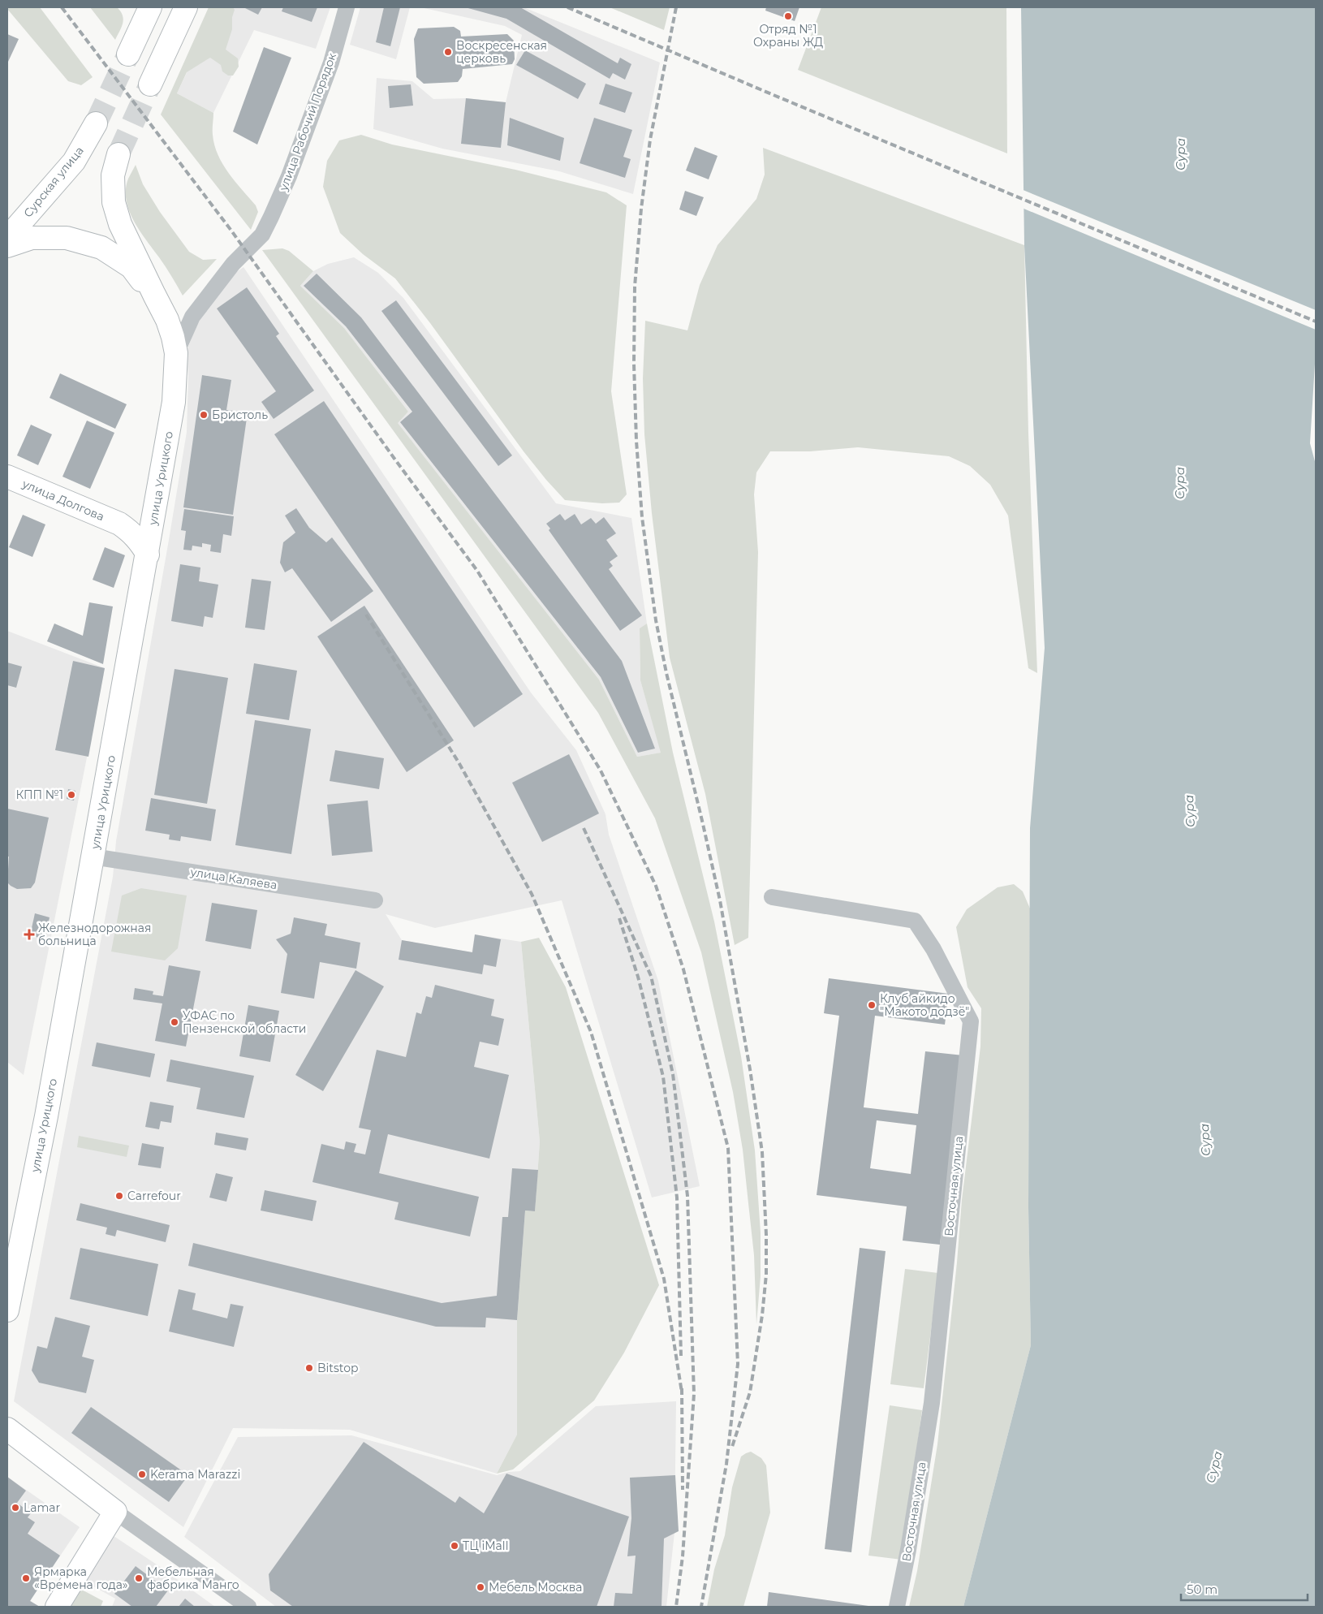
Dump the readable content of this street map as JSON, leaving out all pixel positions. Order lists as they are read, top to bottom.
{
  "streets": {
    "main road": ["Сурская улица", "улица Урицкого", "улица Долгова"],
    "street": ["улица Рабочий Порядок", "улица Каляева", "Восточная улица"]
  },
  "crossings": [
    ["улица Рабочий Порядок", "улица Урицкого"],
    ["улица Урицкого", "улица Долгова"],
    ["улица Урицкого", "улица Каляева"]
  ],
  "water": ["Сура"],
  "places": {
    "other": [
      "Отряд №1 Охраны ЖД",
      "Воскресенская церковь",
      "Бристоль",
      "КПП №1",
      "Клуб айкидо \"Макото додзё\"",
      "УФАС по Пензенской области",
      "Carrefour",
      "Bitstop",
      "Kerama Marazzi",
      "Lamar",
      "ТЦ iMall",
      "Ярмарка «Времена года»",
      "Мебельная фабрика Манго",
      "Мебель Москва"
    ],
    "health": ["Железнодорожная больница"]
  },
  "scale_bar": "50 m"
}
